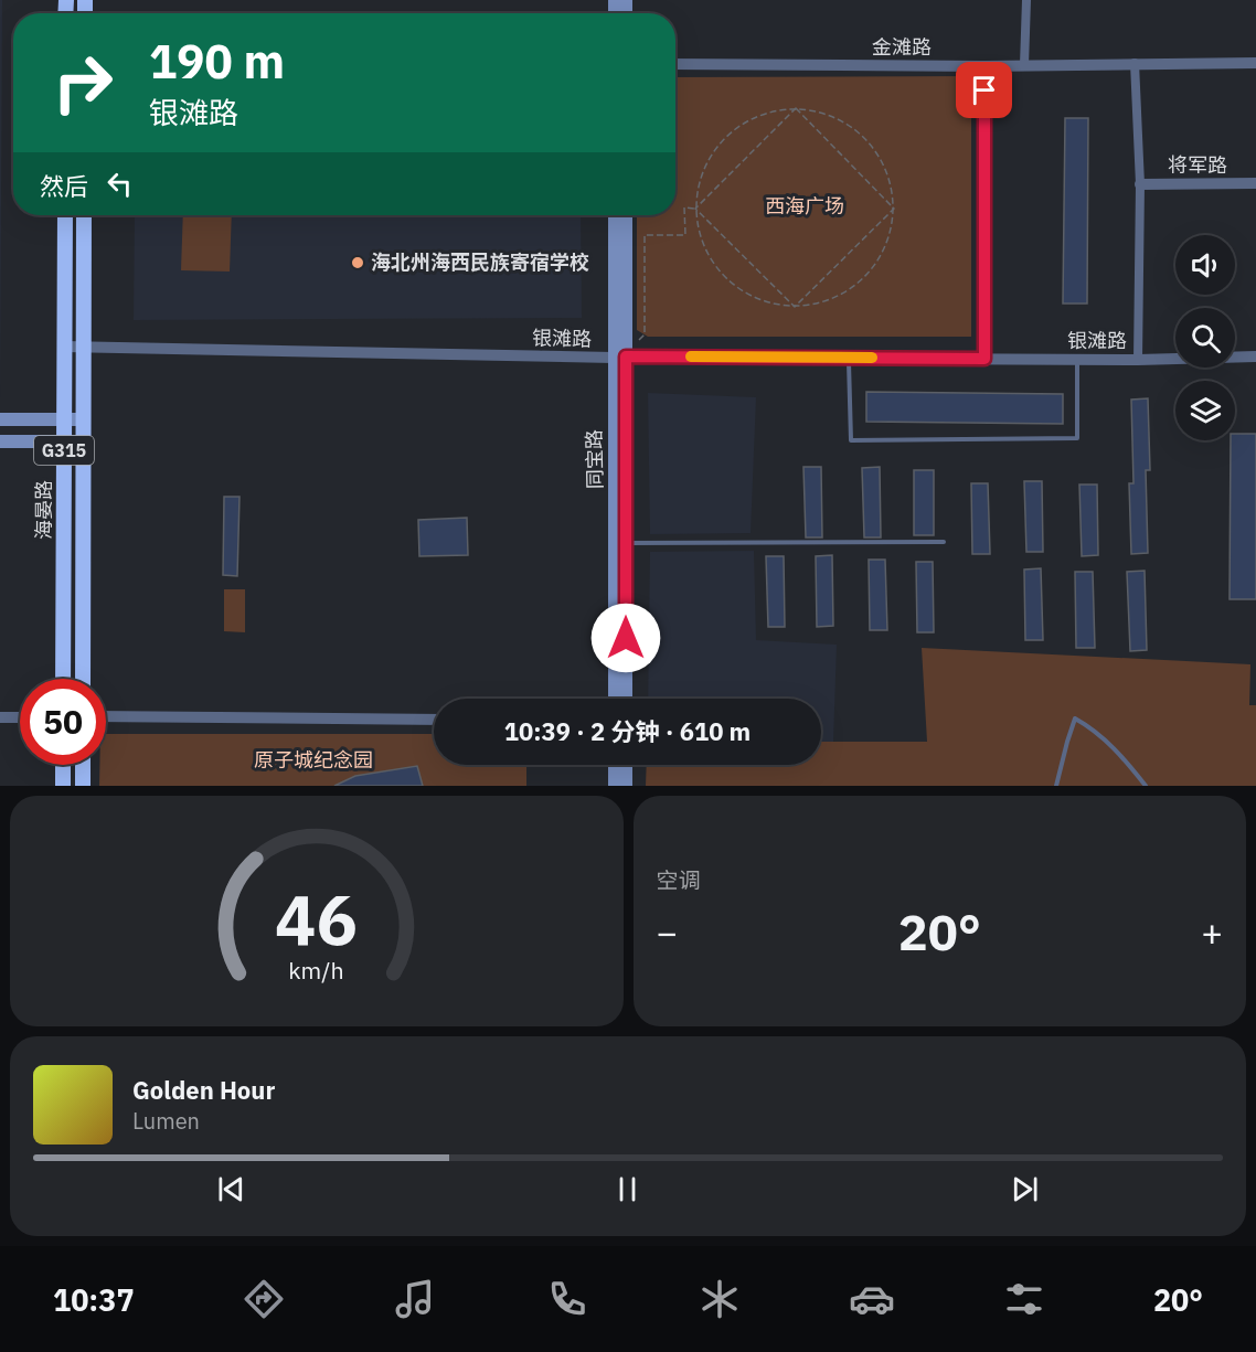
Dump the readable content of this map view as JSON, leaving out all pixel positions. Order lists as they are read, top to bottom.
{
  "streets": {
    "highway": ["G315", "海晏路"],
    "main road": ["同宝路"],
    "street": ["金滩路", "将军路", "银滩路"]
  },
  "crossings": [
    ["银滩路", "同宝路"],
    ["银滩路", "海晏路"]
  ],
  "parks": ["西海广场", "原子城纪念园"],
  "places": ["海北州海西民族寄宿学校"],
  "page": {
    "turn": ["190 m", "银滩路"],
    "then": "然后",
    "limit": "50",
    "trip": "10:39 · 2 分钟 · 610 m",
    "tile": "空调",
    "heat": ["−", "20°", "+"],
    "song": ["Golden Hour", "Lumen"],
    "tabs": ["10:37", "20°"],
    "gauge": ["46", "km/h"]
  }
}
